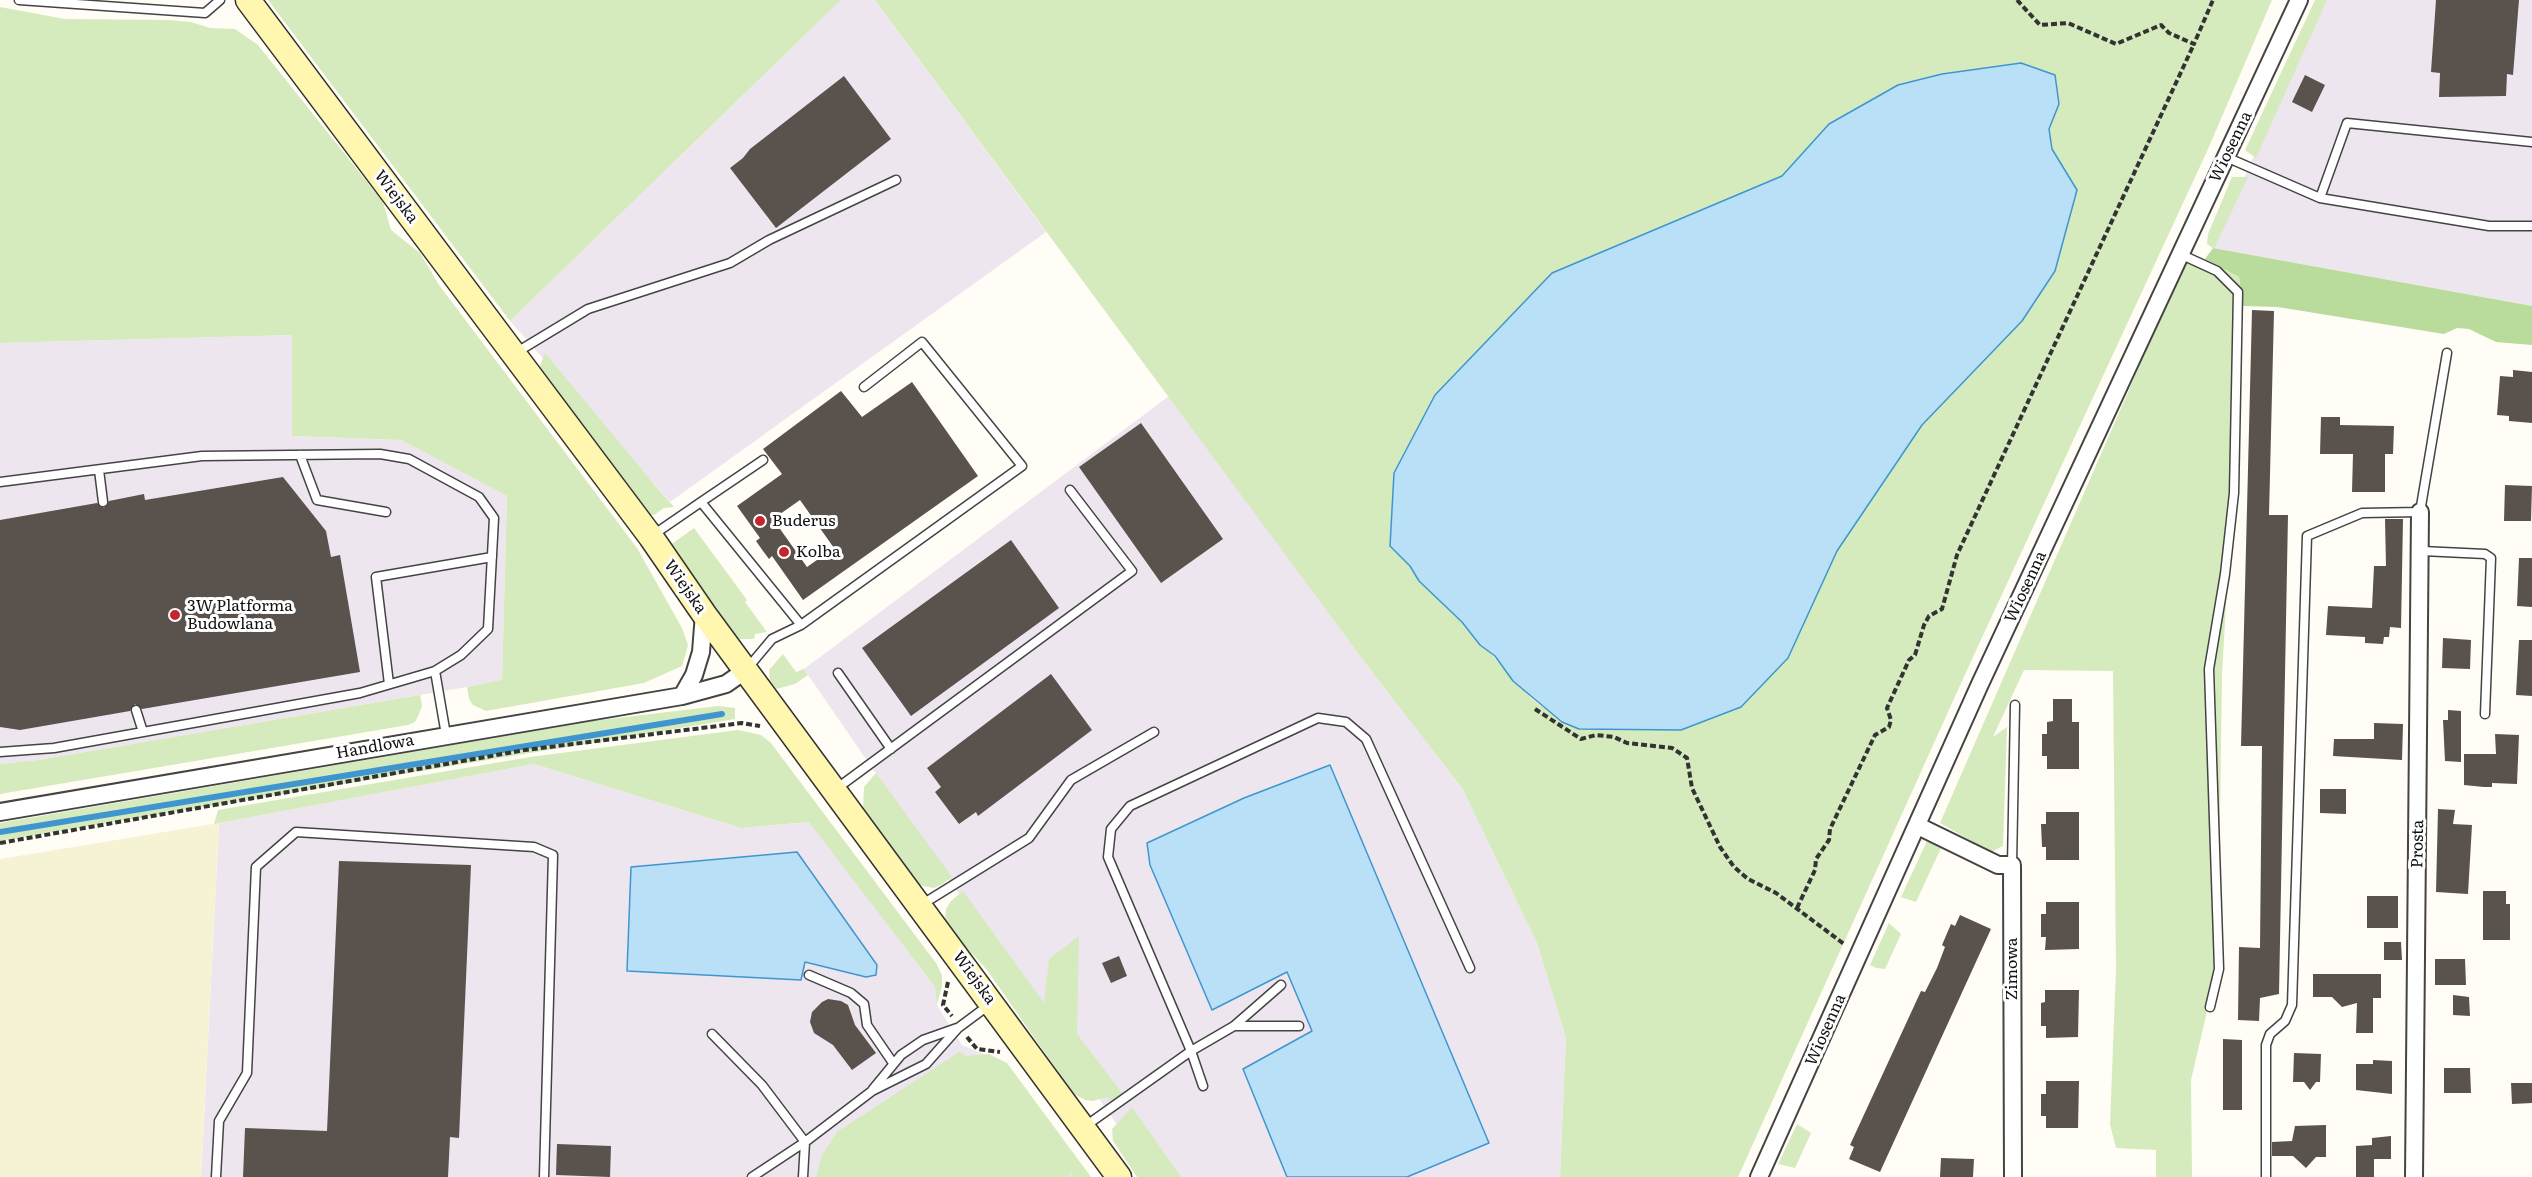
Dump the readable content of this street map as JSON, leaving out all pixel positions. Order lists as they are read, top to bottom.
{
  "streets": {
    "street": [
      "Wiosenna",
      "Wiejska",
      "Handlowa",
      "Prosta",
      "Zimowa"
    ]
  },
  "crossings": [
    ["Wiejska", "Handlowa"]
  ],
  "places": ["Buderus", "Kolba", "3W Platforma Budowlana"]
}
